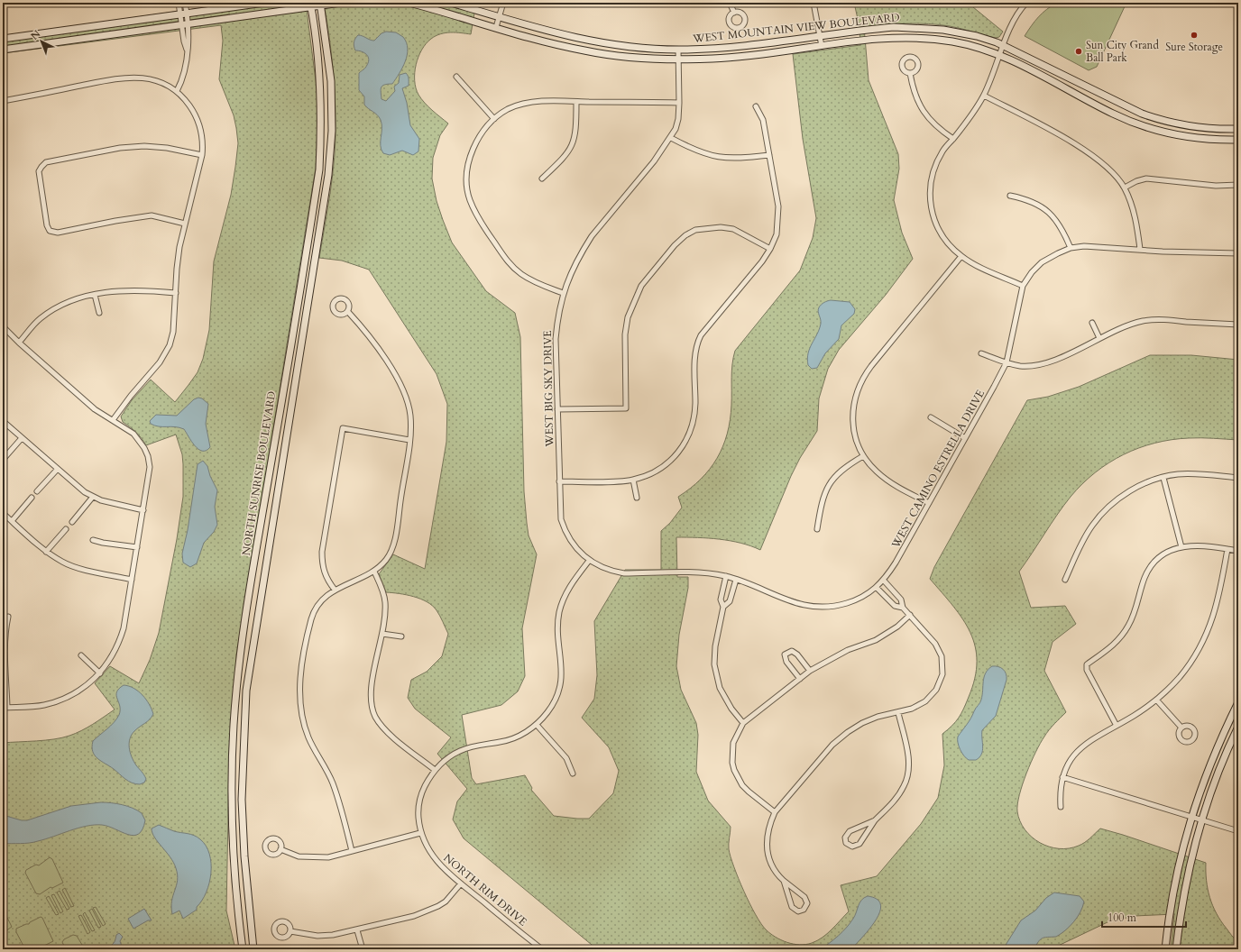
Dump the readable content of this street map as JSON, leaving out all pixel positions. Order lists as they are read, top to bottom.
{
  "streets": {
    "street": [
      "WEST MOUNTAIN VIEW BOULEVARD",
      "WEST BIG SKY DRIVE",
      "WEST CAMINO ESTRELLA DRIVE",
      "NORTH SUNRISE BOULEVARD",
      "NORTH RIM DRIVE"
    ]
  },
  "crossings": [
    ["WEST MOUNTAIN VIEW BOULEVARD", "WEST BIG SKY DRIVE"],
    ["WEST BIG SKY DRIVE", "WEST CAMINO ESTRELLA DRIVE"],
    ["WEST BIG SKY DRIVE", "NORTH RIM DRIVE"],
    ["WEST CAMINO ESTRELLA DRIVE", "NORTH RIM DRIVE"]
  ],
  "places": ["Sure Storage", "Sun City Grand Ball Park"],
  "scale_bar": "100 m",
  "north": "top left"
}
